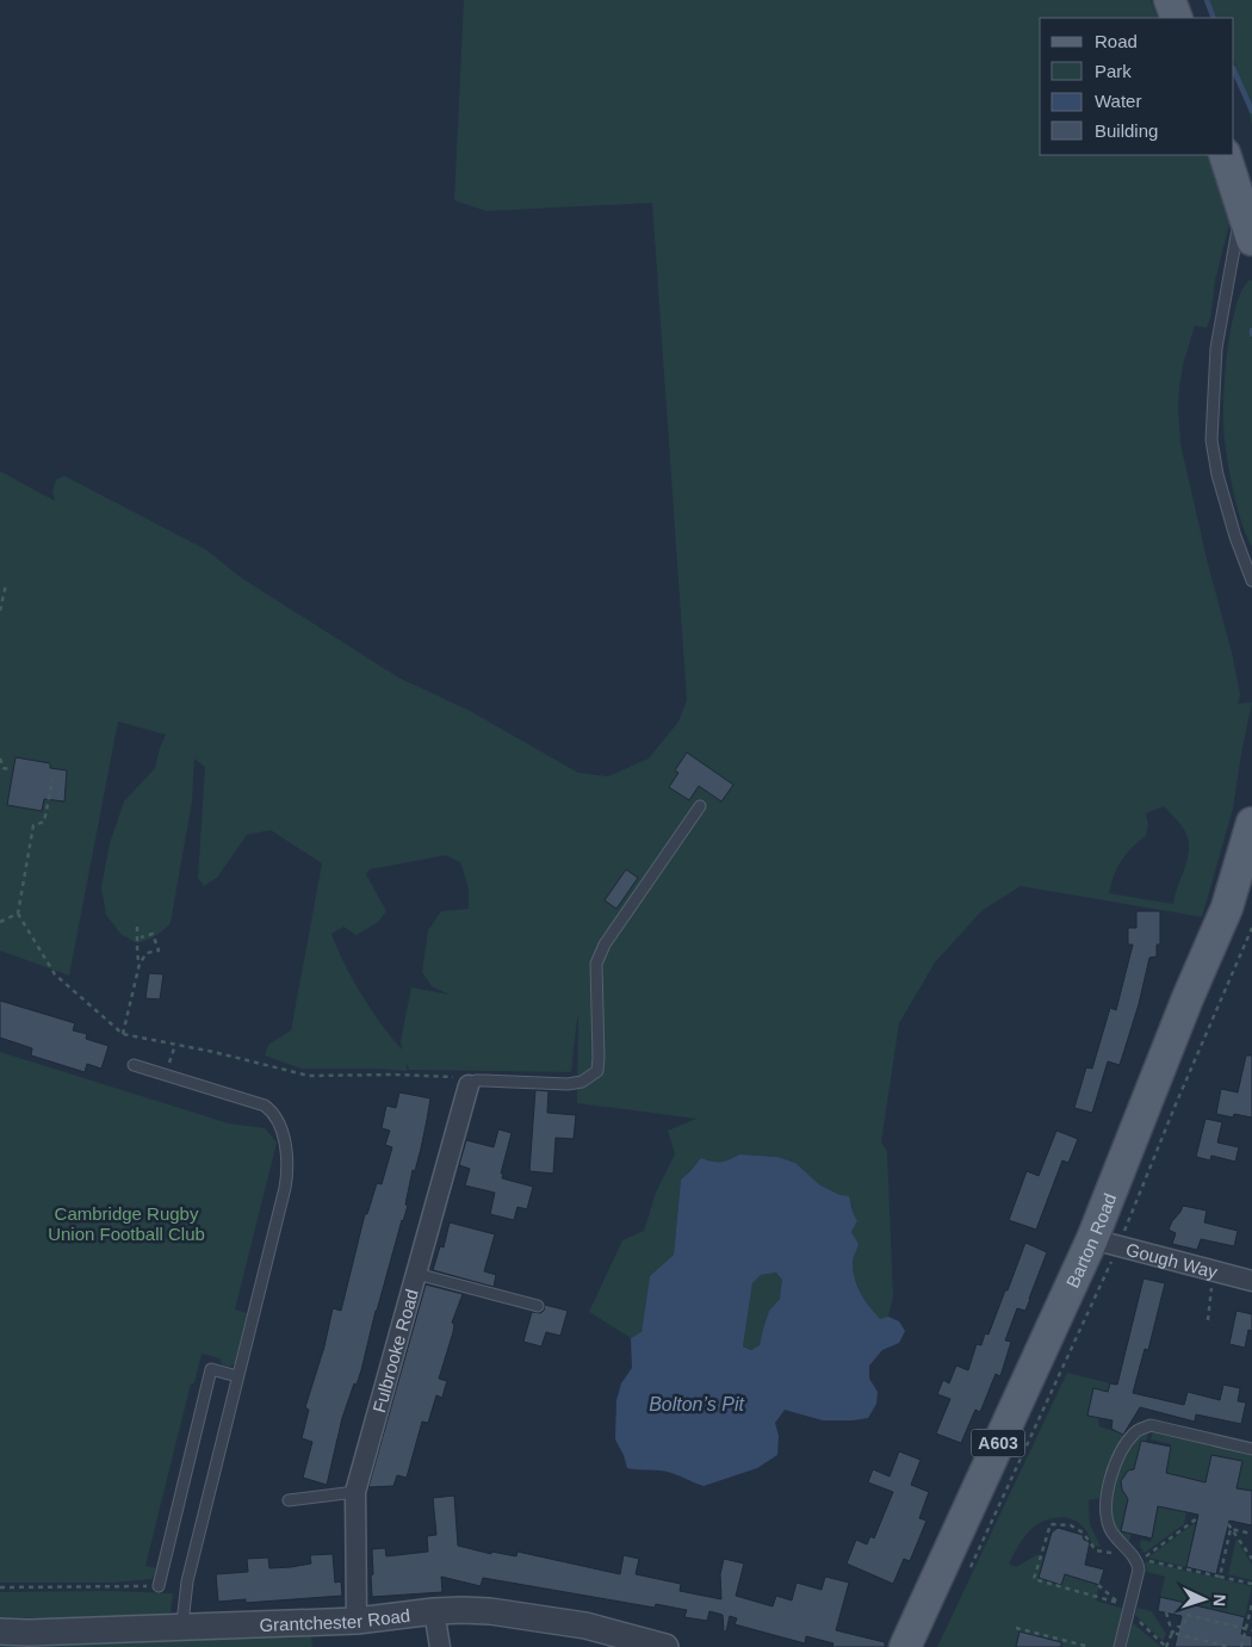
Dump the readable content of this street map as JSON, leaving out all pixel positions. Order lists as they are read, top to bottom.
{
  "streets": {
    "main road": ["Barton Road", "A603"],
    "street": ["Gough Way", "Fulbrooke Road", "Grantchester Road"]
  },
  "crossings": [
    ["Barton Road", "Gough Way"],
    ["Fulbrooke Road", "Grantchester Road"]
  ],
  "water": ["Bolton’s Pit"],
  "parks": ["Cambridge Rugby Union Football Club"],
  "legend": [
    "Road",
    "Park",
    "Water",
    "Building"
  ],
  "north": "right"
}
